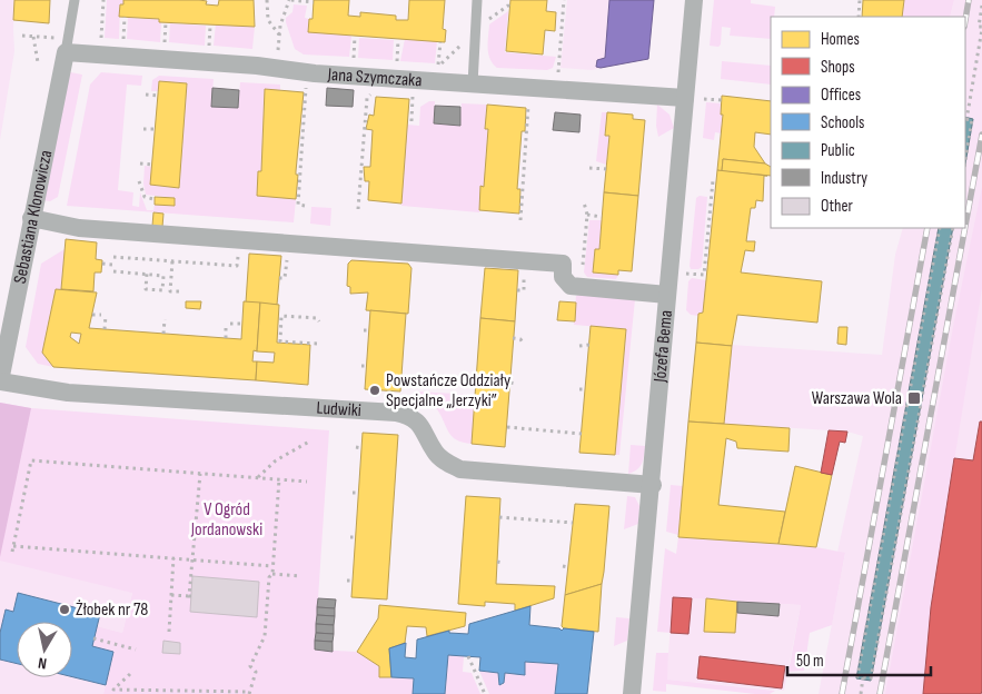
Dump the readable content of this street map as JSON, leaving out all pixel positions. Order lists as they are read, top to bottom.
{
  "streets": {
    "street": [
      "Jana Szymczaka",
      "Sebastiana Klonowicza",
      "Józefa Bema",
      "Ludwiki"
    ]
  },
  "crossings": [
    ["Jana Szymczaka", "Sebastiana Klonowicza"],
    ["Jana Szymczaka", "Józefa Bema"],
    ["Sebastiana Klonowicza", "Ludwiki"],
    ["Józefa Bema", "Ludwiki"]
  ],
  "parks": ["V Ogród Jordanowski"],
  "places": {
    "other": ["Powstańcze Oddziały Specjalne „Jerzyki”", "Żłobek nr 78"],
    "transit": ["Warszawa Wola"]
  },
  "legend": [
    "Homes",
    "Shops",
    "Offices",
    "Schools",
    "Public",
    "Industry",
    "Other"
  ],
  "scale_bar": "50 m",
  "north": "bottom"
}
